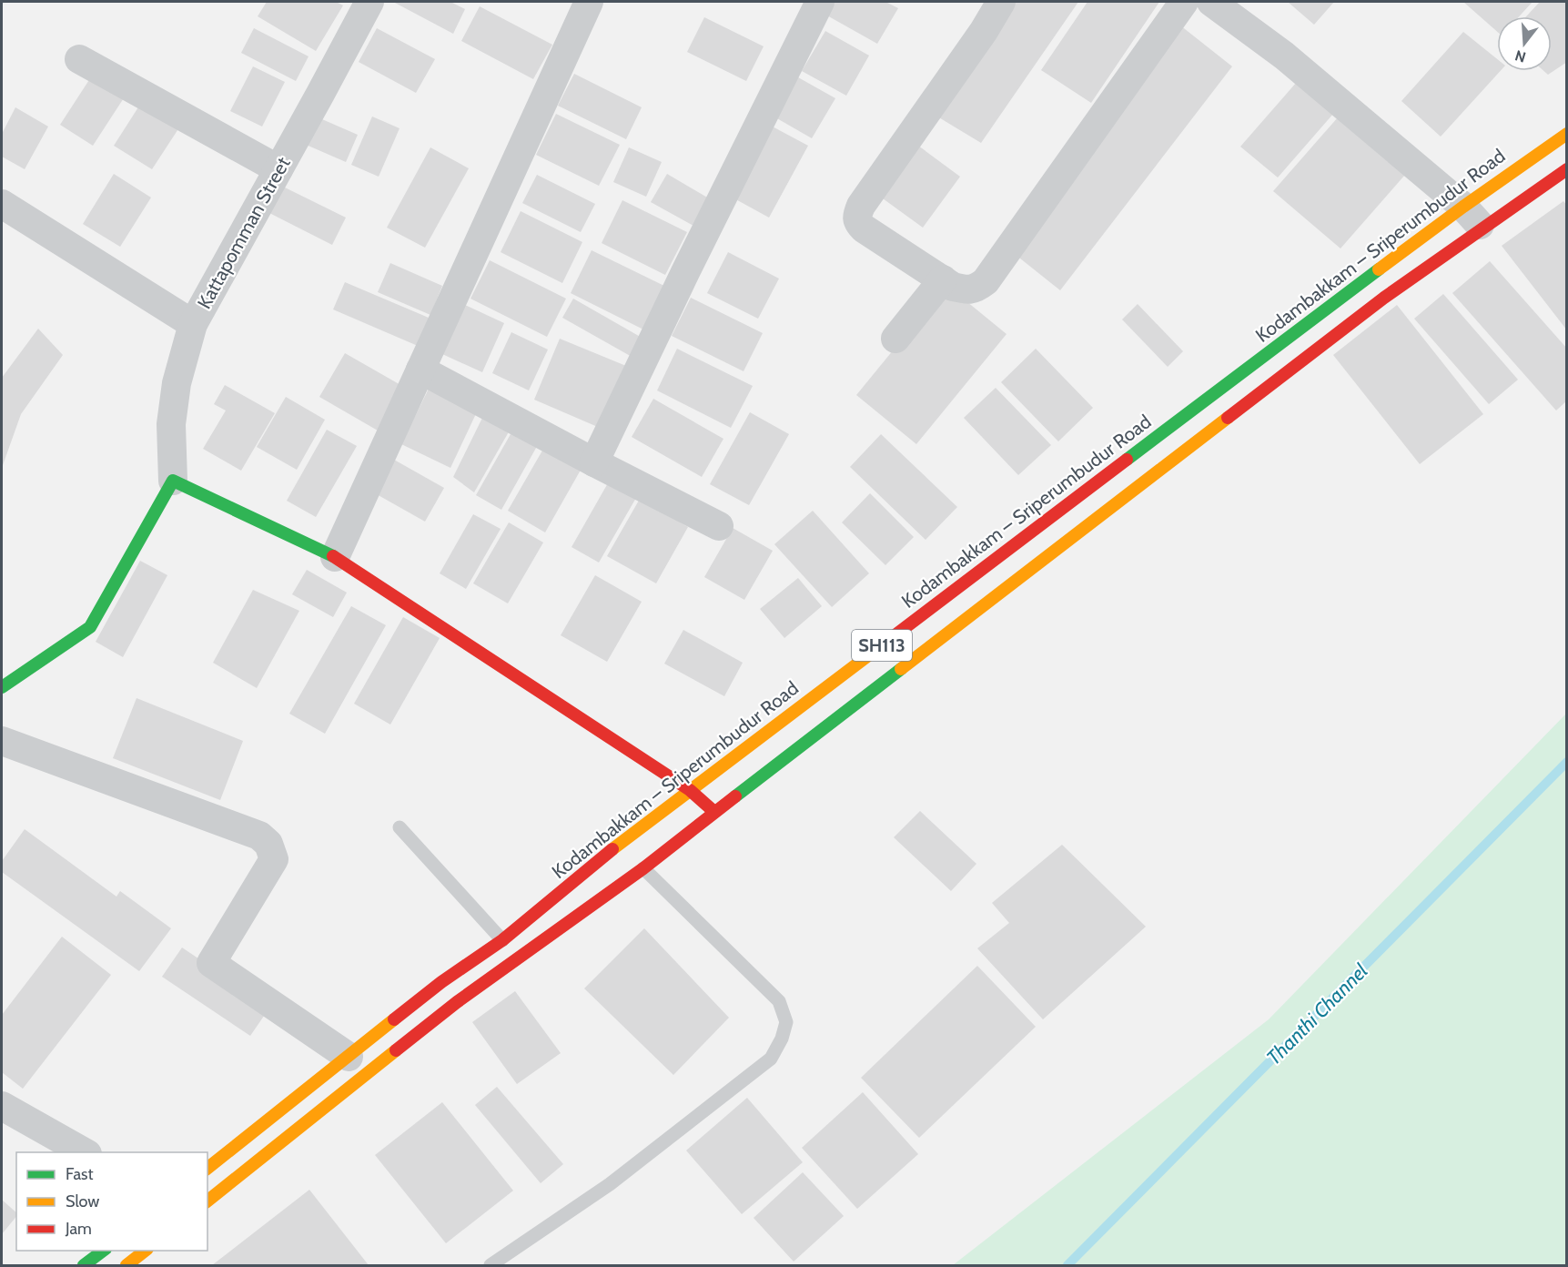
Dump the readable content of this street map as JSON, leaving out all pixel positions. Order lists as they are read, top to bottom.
{
  "streets": {
    "main road": ["Kodambakkam – Sriperumbudur Road", "SH113"],
    "street": ["Kattapomman Street"]
  },
  "water": ["Thanthi Channel"],
  "legend": ["Fast", "Slow", "Jam"],
  "north": "bottom"
}
